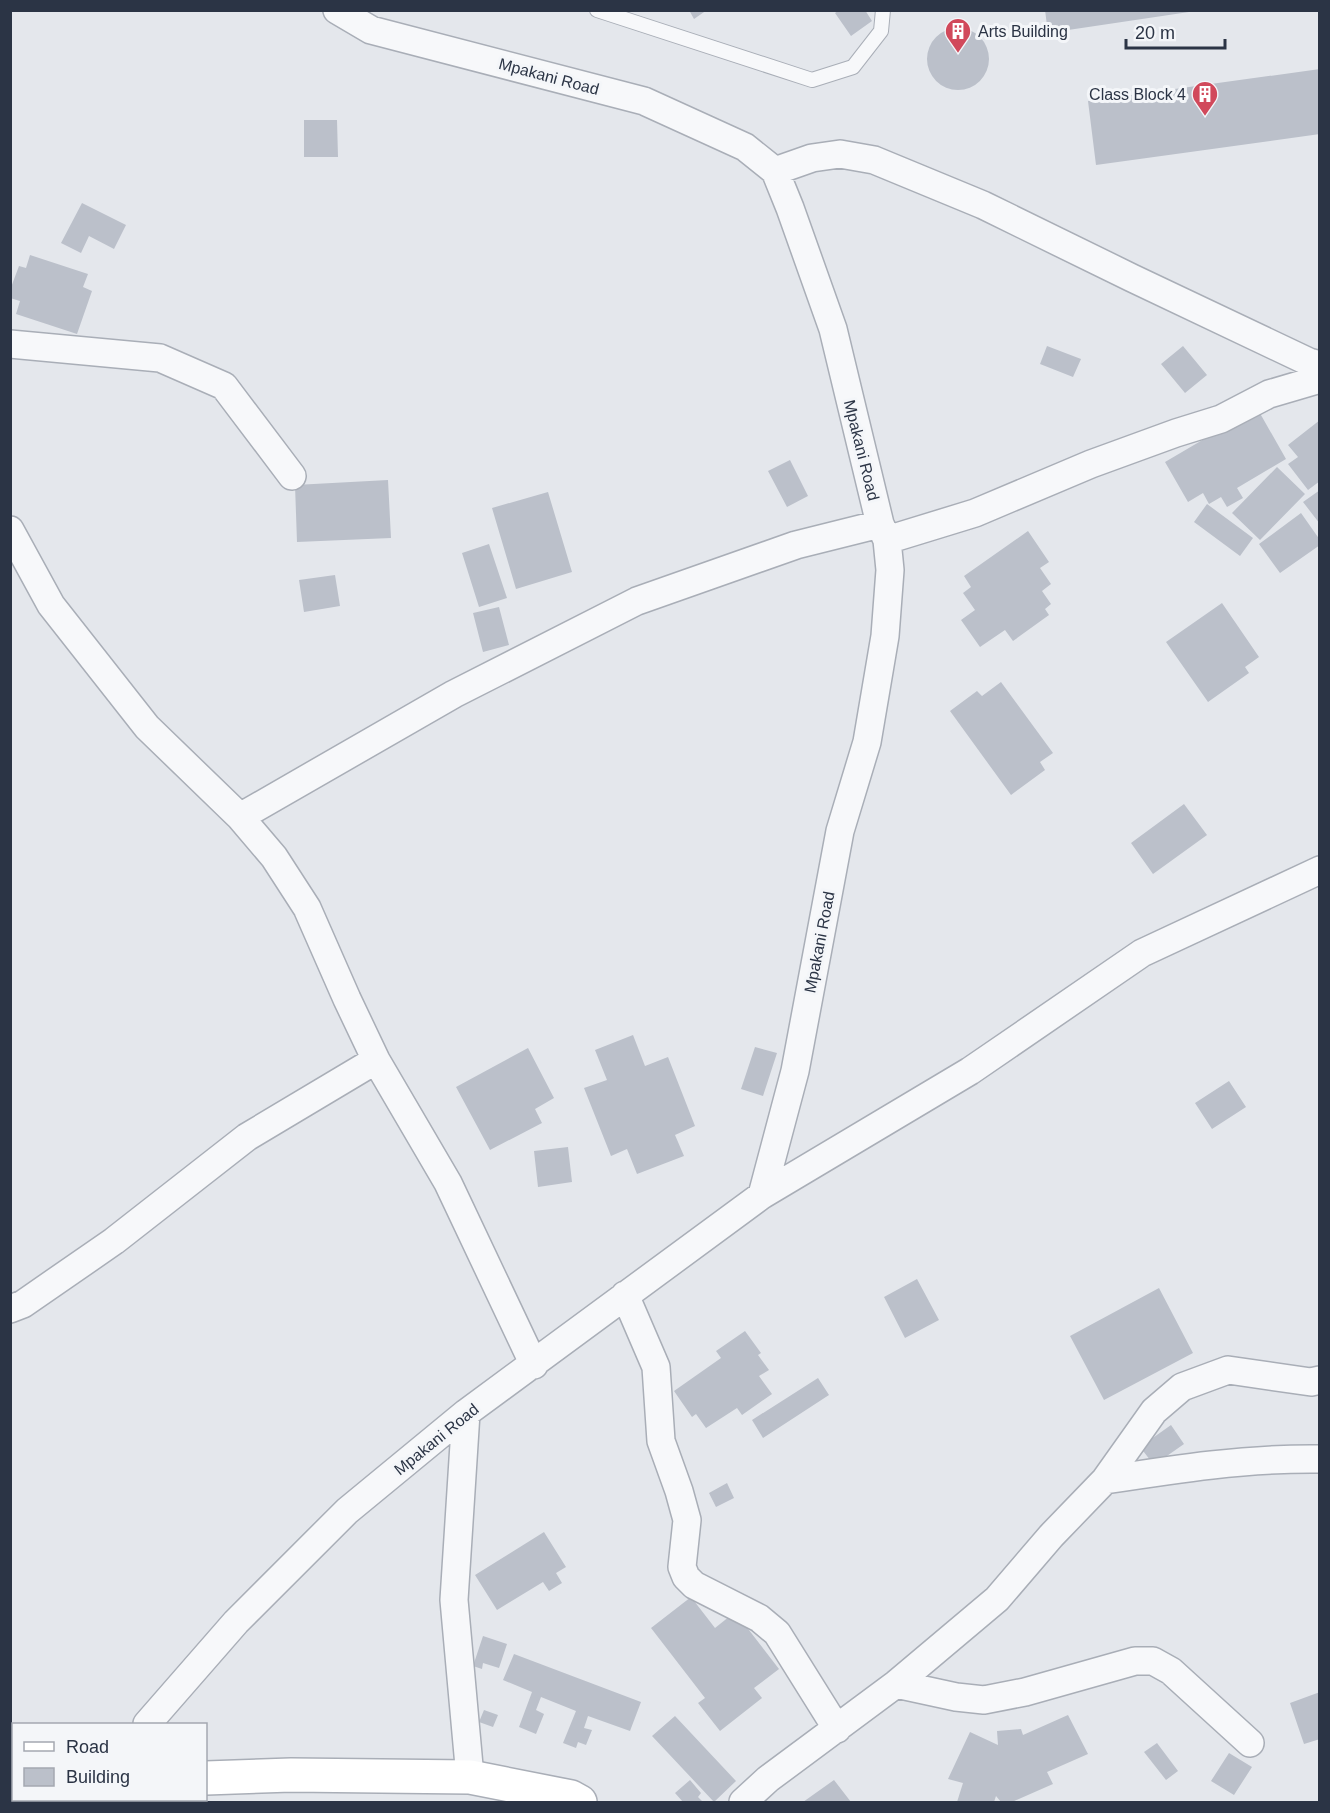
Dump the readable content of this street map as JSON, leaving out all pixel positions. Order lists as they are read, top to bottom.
{
  "streets": {
    "street": ["Mpakani Road"]
  },
  "places": {
    "building": ["Arts Building", "Class Block 4"]
  },
  "legend": ["Road", "Building"],
  "scale_bar": "20 m"
}
